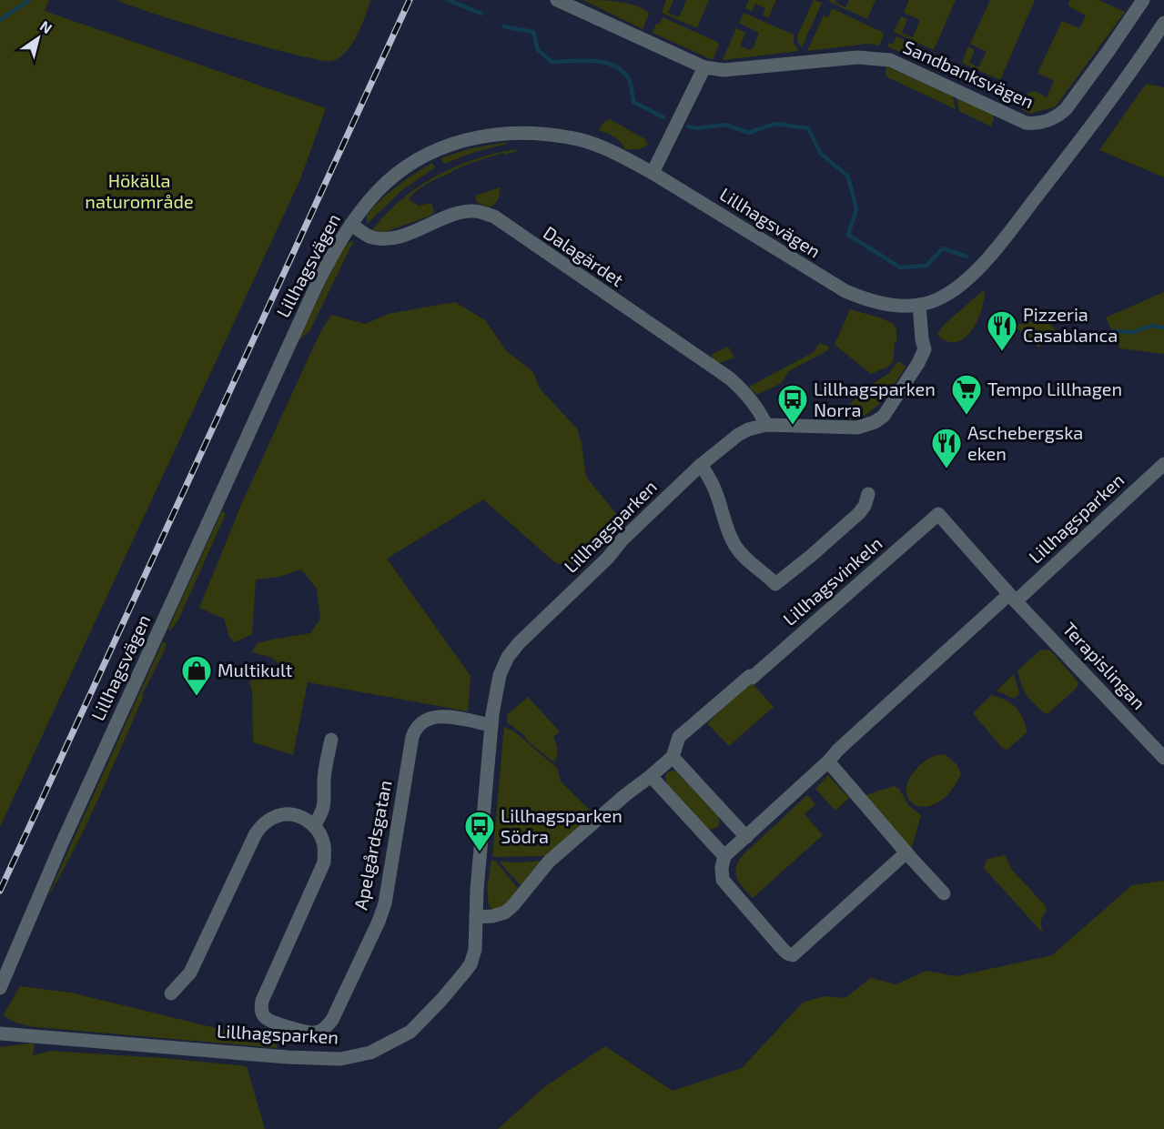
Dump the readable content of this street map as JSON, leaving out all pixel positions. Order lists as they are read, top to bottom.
{
  "streets": {
    "street": [
      "Sandbanksvägen",
      "Lillhagsvägen",
      "Dalagärdet",
      "Lillhagsparken",
      "Lillhagsvinkeln",
      "Terapislingan",
      "Apelgårdsgatan"
    ]
  },
  "crossings": [
    ["Lillhagsvägen", "Dalagärdet"],
    ["Lillhagsvägen", "Lillhagsparken"],
    ["Dalagärdet", "Lillhagsparken"],
    ["Lillhagsparken", "Lillhagsvinkeln"],
    ["Lillhagsparken", "Terapislingan"],
    ["Lillhagsparken", "Apelgårdsgatan"],
    ["Lillhagsvinkeln", "Terapislingan"]
  ],
  "parks": ["Hökälla naturområde"],
  "places": {
    "restaurant": ["Pizzeria Casablanca", "Aschebergska eken"],
    "supermarket": ["Tempo Lillhagen"],
    "bus stop": ["Lillhagsparken Norra", "Lillhagsparken Södra"],
    "shop": ["Multikult"]
  },
  "north": "top right"
}
